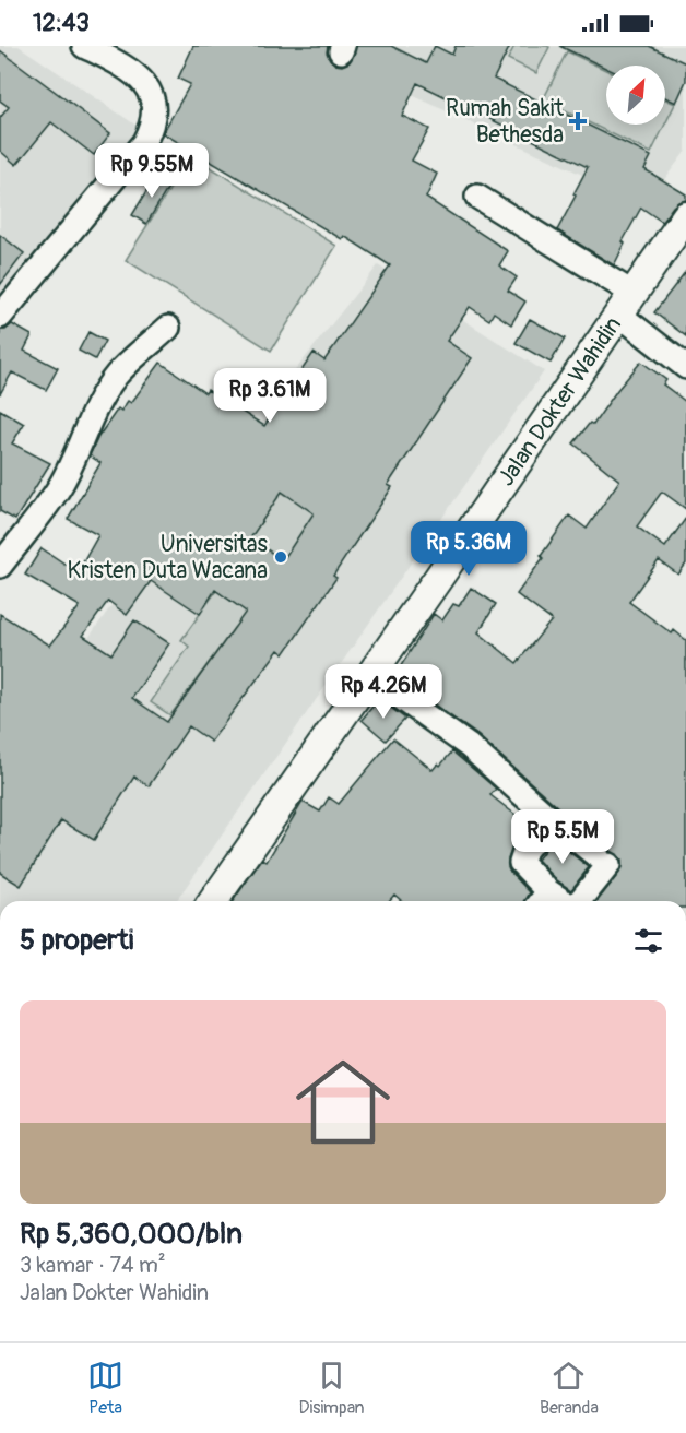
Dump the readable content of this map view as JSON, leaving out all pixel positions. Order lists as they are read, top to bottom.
{
  "streets": {
    "main road": ["Jalan Dokter Wahidin"]
  },
  "places": {
    "health": ["Rumah Sakit Bethesda"],
    "other": ["Universitas Kristen Duta Wacana"]
  },
  "north": "top right",
  "page": {
    "status": "12:43",
    "price": [
      "Rp 9.55M",
      "Rp 3.61M",
      "Rp 5.36M",
      "Rp 4.26M",
      "Rp 5.5M"
    ],
    "heading": "5 properti",
    "list": [
      {
        "name": "Rp 5,360,000/bln",
        "note": "3 kamar · 74 m² · Jalan Dokter Wahidin"
      }
    ],
    "tabs": ["Peta", "Disimpan", "Beranda"]
  }
}
